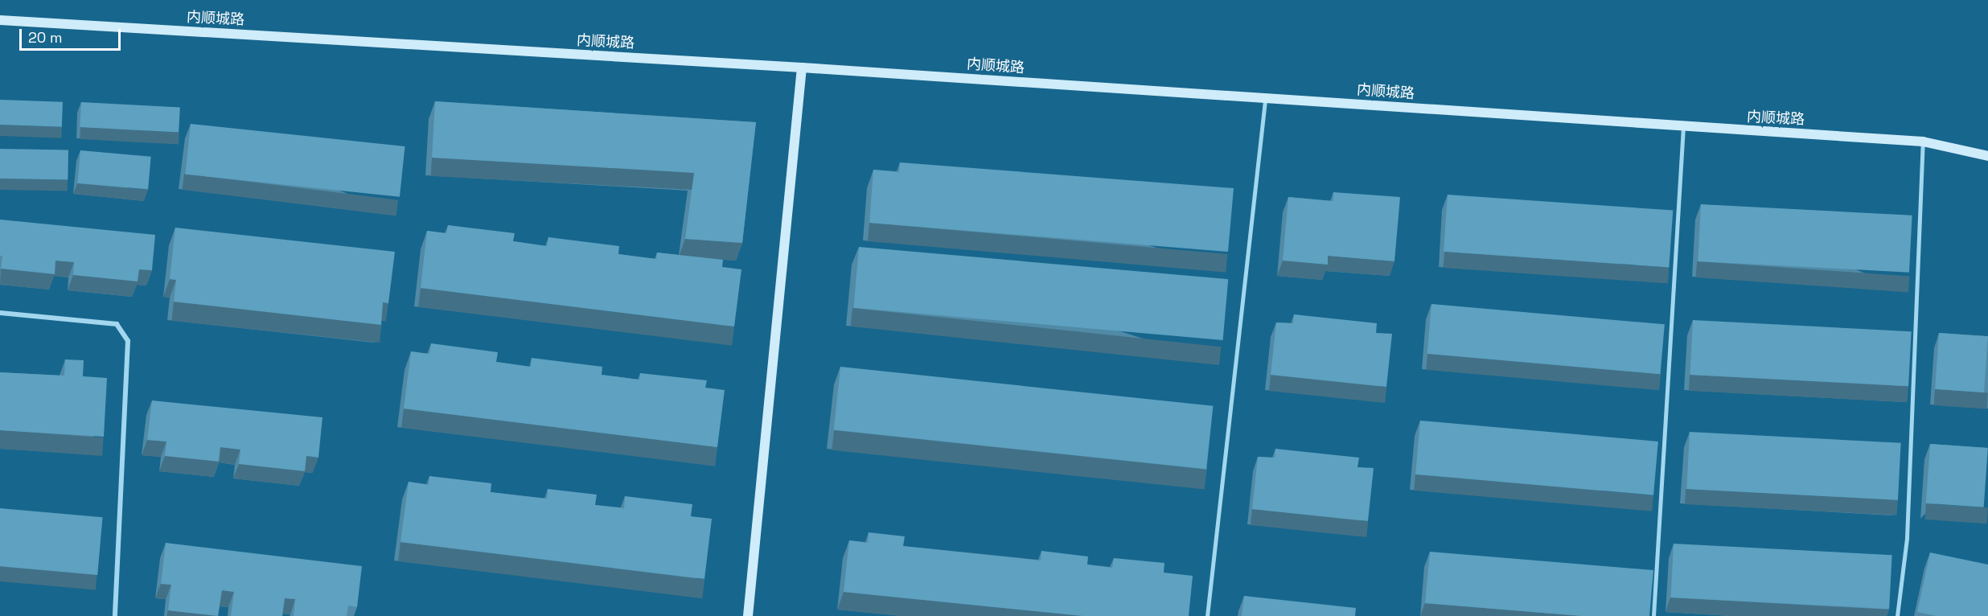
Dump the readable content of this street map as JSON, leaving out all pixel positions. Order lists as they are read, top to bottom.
{
  "streets": {
    "street": ["内顺城路"]
  },
  "scale_bar": "20 m"
}
